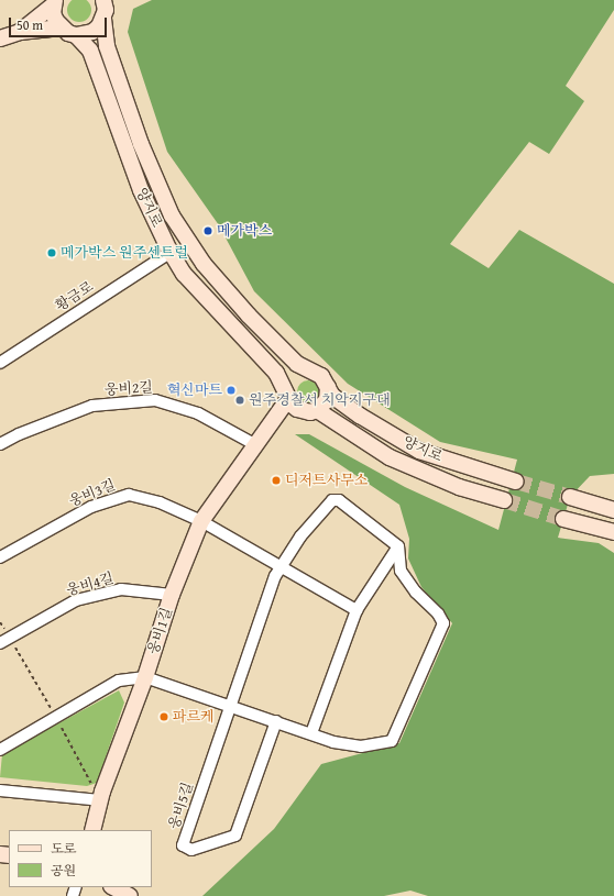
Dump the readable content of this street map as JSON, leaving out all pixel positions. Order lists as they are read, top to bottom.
{
  "streets": {
    "street": [
      "양지로",
      "황금로",
      "웅비2길",
      "웅비3길",
      "웅비4길",
      "웅비1길",
      "웅비5길"
    ]
  },
  "crossings": [
    ["양지로", "웅비1길"],
    ["웅비2길", "웅비1길"],
    ["웅비3길", "웅비1길"],
    ["웅비4길", "웅비1길"]
  ],
  "places": [
    "메가박스",
    "메가박스 원주센트럴",
    "혁신마트",
    "원주경찰서 치악지구대",
    "디저트사무소",
    "파르케"
  ],
  "legend": ["도로", "공원"],
  "scale_bar": "50 m"
}
